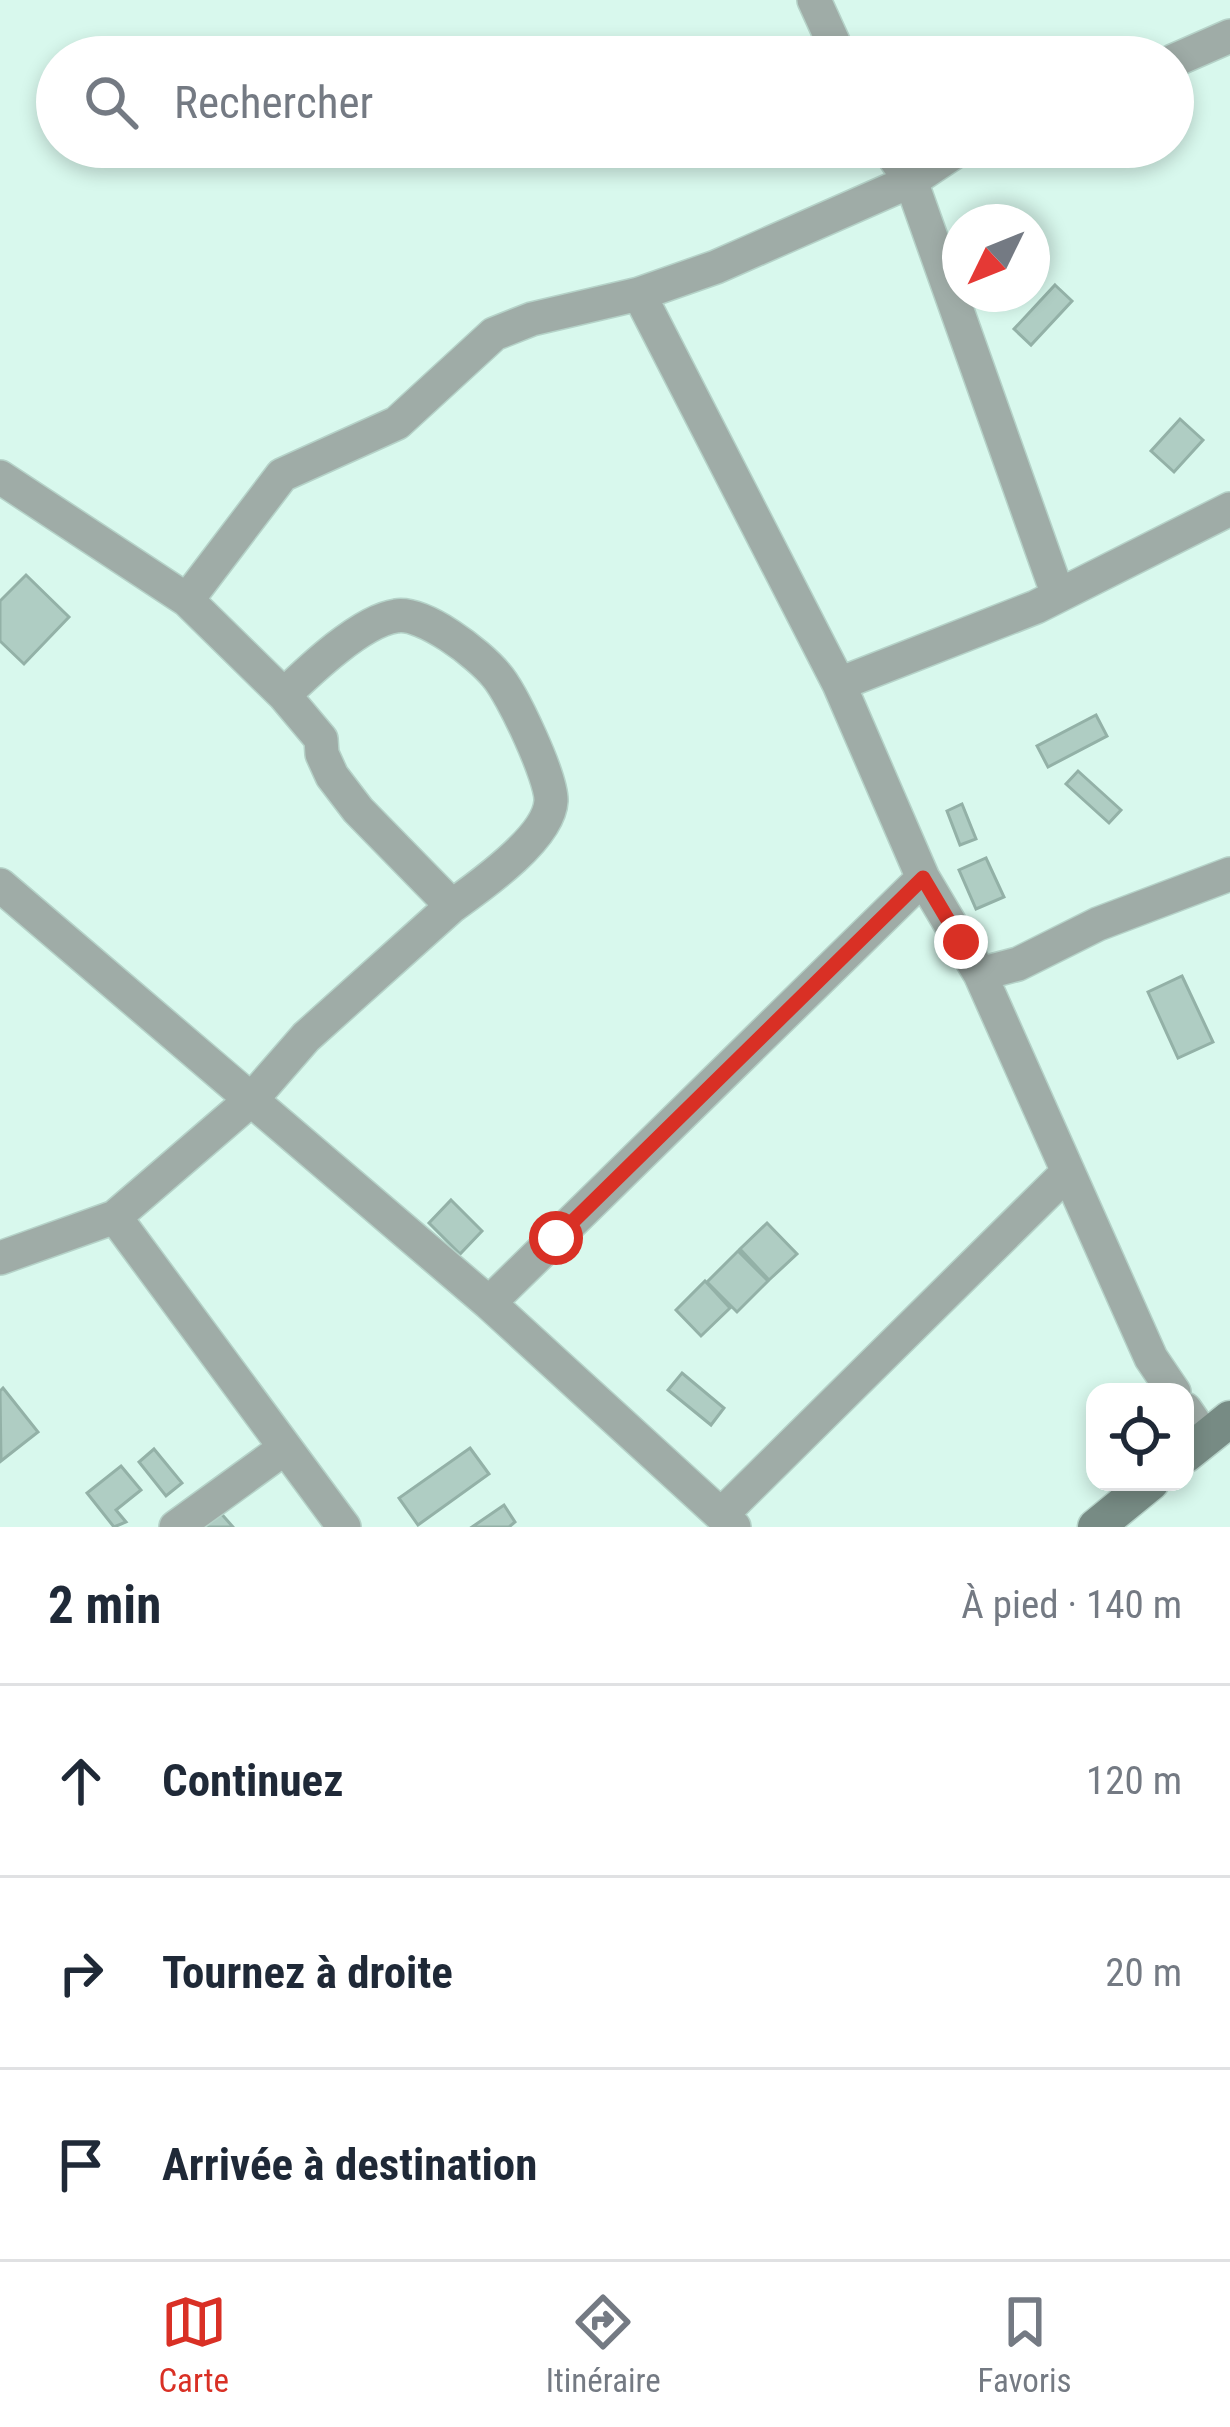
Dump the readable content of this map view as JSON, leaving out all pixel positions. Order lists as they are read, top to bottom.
{
  "north": "bottom left",
  "page": {
    "search": "Rechercher",
    "heading": ["2 min", "À pied · 140 m"],
    "list": [
      ["Continuez", "120 m"],
      ["Tournez à droite", "20 m"],
      "Arrivée à destination"
    ],
    "nav": ["Carte", "Itinéraire", "Favoris"]
  }
}
